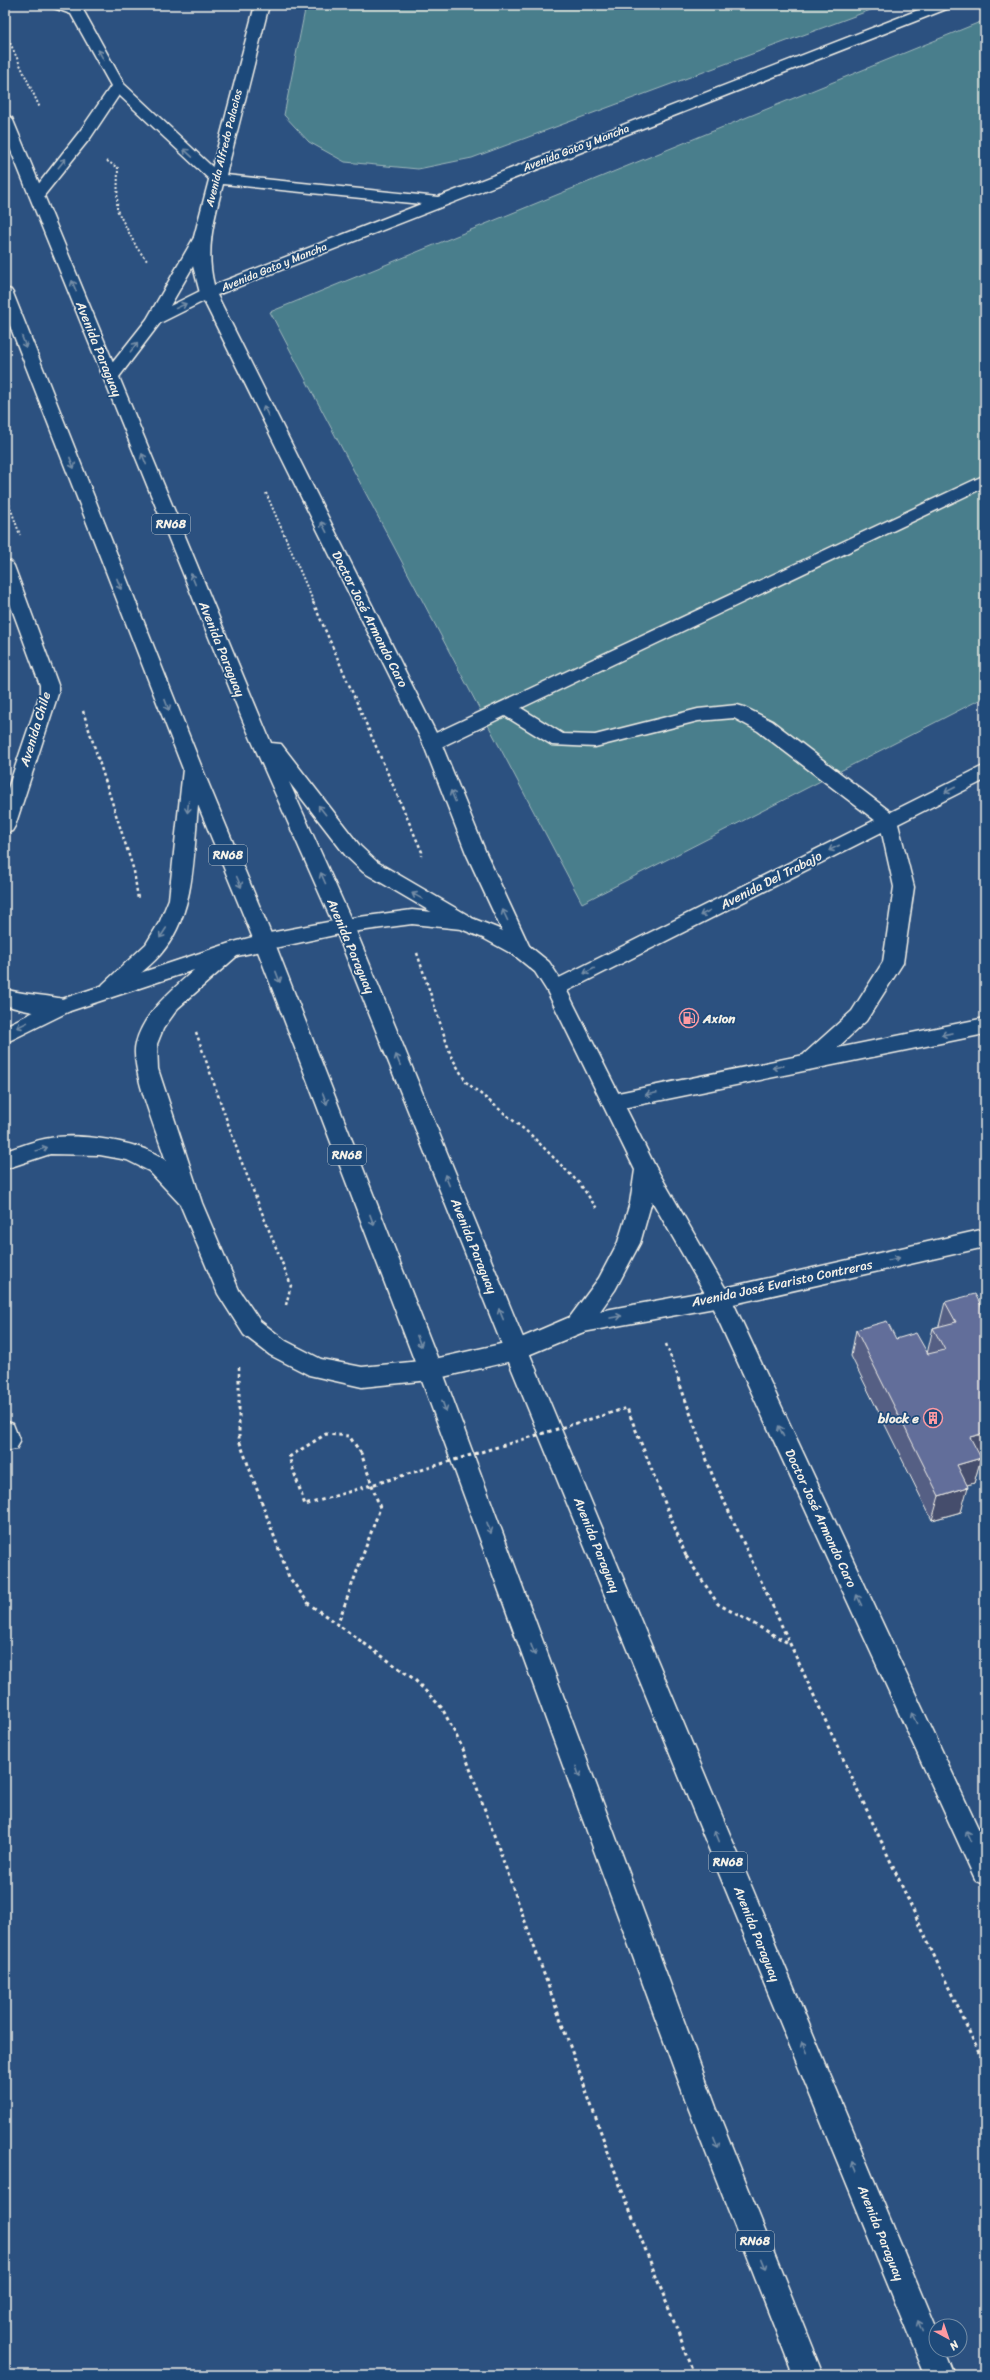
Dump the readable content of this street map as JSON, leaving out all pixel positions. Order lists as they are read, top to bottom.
{
  "streets": {
    "main road": [
      "Avenida Alfredo Palacios",
      "Avenida Gato y Mancha",
      "Avenida Paraguay",
      "RN68",
      "Doctor José Armando Caro",
      "Avenida Chile",
      "Avenida Del Trabajo",
      "Avenida José Evaristo Contreras"
    ]
  },
  "crossings": [
    ["Avenida Alfredo Palacios", "Avenida Gato y Mancha"],
    ["Avenida Alfredo Palacios", "Doctor José Armando Caro"],
    ["Avenida Gato y Mancha", "Doctor José Armando Caro"],
    ["Doctor José Armando Caro", "Avenida Del Trabajo"],
    ["Doctor José Armando Caro", "Avenida José Evaristo Contreras"]
  ],
  "one_way": ["Doctor José Armando Caro", "Avenida José Evaristo Contreras"],
  "places": {
    "fuel station": ["Axion"],
    "building": ["block e"]
  },
  "north": "bottom right"
}
